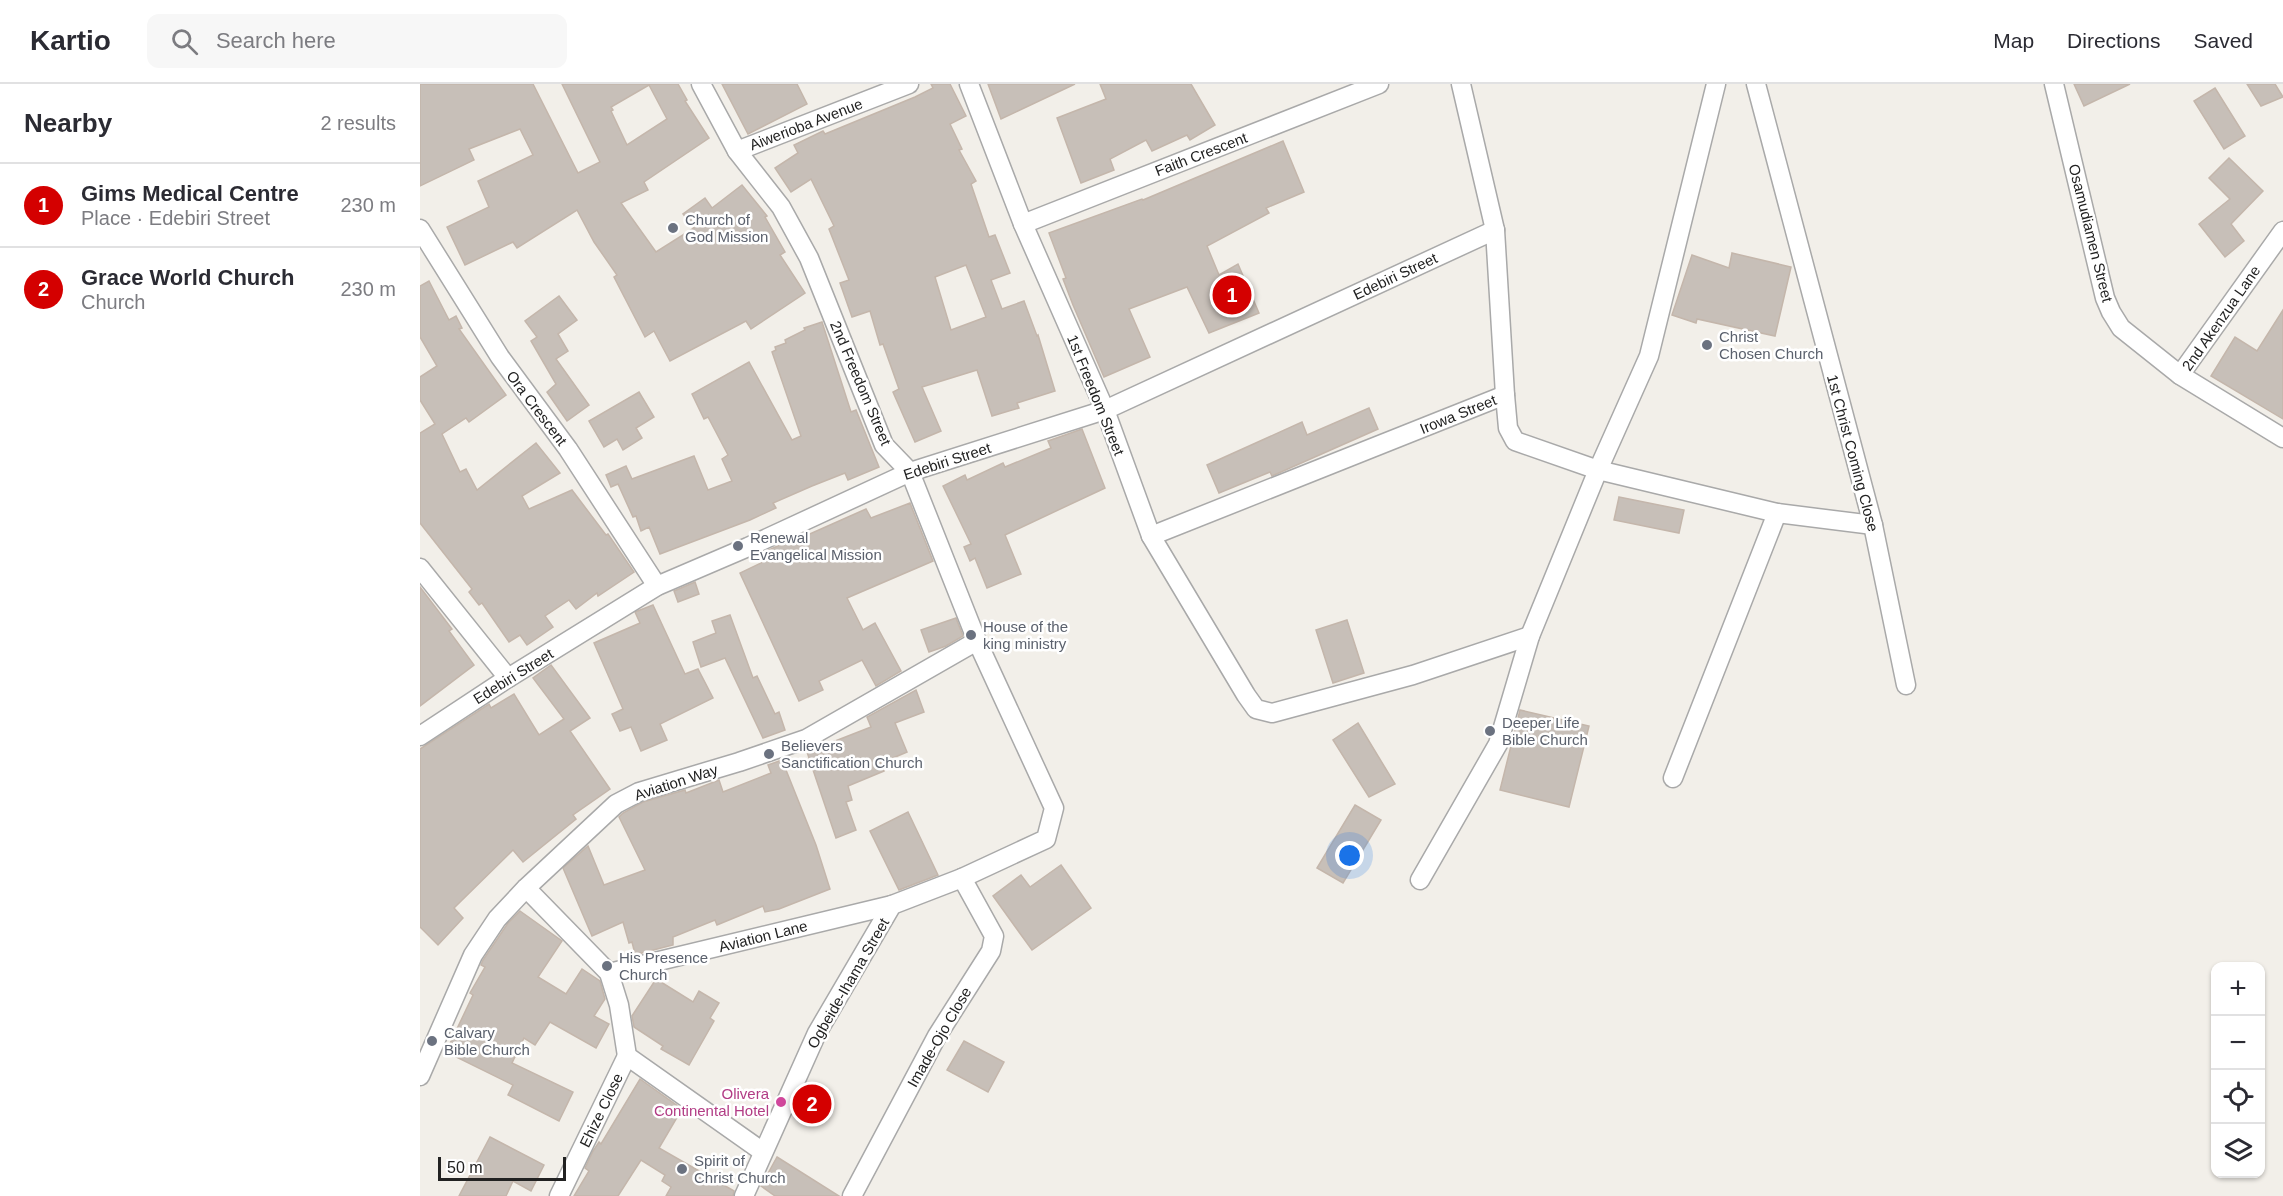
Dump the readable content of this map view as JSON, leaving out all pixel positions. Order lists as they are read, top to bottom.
{
  "streets": {
    "street": [
      "Aiwerioba Avenue",
      "Faith Crescent",
      "Osamudiamen Street",
      "Edebiri Street",
      "2nd Akenzua Lane",
      "2nd Freedom Street",
      "1st Freedom Street",
      "Ora Crescent",
      "Irowa Street",
      "1st Christ Coming Close",
      "Aviation Way",
      "Aviation Lane",
      "Ogbeide-Ihama Street",
      "Imade-Ojo Close",
      "Ehize Close"
    ]
  },
  "crossings": [
    ["Aiwerioba Avenue", "2nd Freedom Street"],
    ["Faith Crescent", "1st Freedom Street"],
    ["Osamudiamen Street", "2nd Akenzua Lane"],
    ["Edebiri Street", "2nd Freedom Street"],
    ["Edebiri Street", "1st Freedom Street"],
    ["Edebiri Street", "Ora Crescent"],
    ["Edebiri Street", "Irowa Street"],
    ["2nd Freedom Street", "Aviation Way"],
    ["2nd Freedom Street", "Ogbeide-Ihama Street"],
    ["1st Freedom Street", "Irowa Street"],
    ["Aviation Lane", "Ogbeide-Ihama Street"],
    ["Ogbeide-Ihama Street", "Imade-Ojo Close"]
  ],
  "places": [
    "Church of God Mission",
    "Christ Chosen Church",
    "Renewal Evangelical Mission",
    "House of the king ministry",
    "Deeper Life Bible Church",
    "Believers Sanctification Church",
    "His Presence Church",
    "Calvary Bible Church",
    "Olivera Continental Hotel",
    "Spirit of Christ Church"
  ],
  "scale_bar": "50 m",
  "page": {
    "header": "Kartio",
    "search": "Search here",
    "nav": ["Map", "Directions", "Saved"],
    "heading": ["Nearby", "2 results"],
    "list": [
      {
        "mark": "1",
        "name": "Gims Medical Centre",
        "note": "Place · Edebiri Street",
        "value": "230 m"
      },
      {
        "mark": "2",
        "name": "Grace World Church",
        "note": "Church",
        "value": "230 m"
      }
    ],
    "pins": ["1", "2"],
    "map_buttons": ["+", "−"],
    "scale": "50 m"
  }
}
